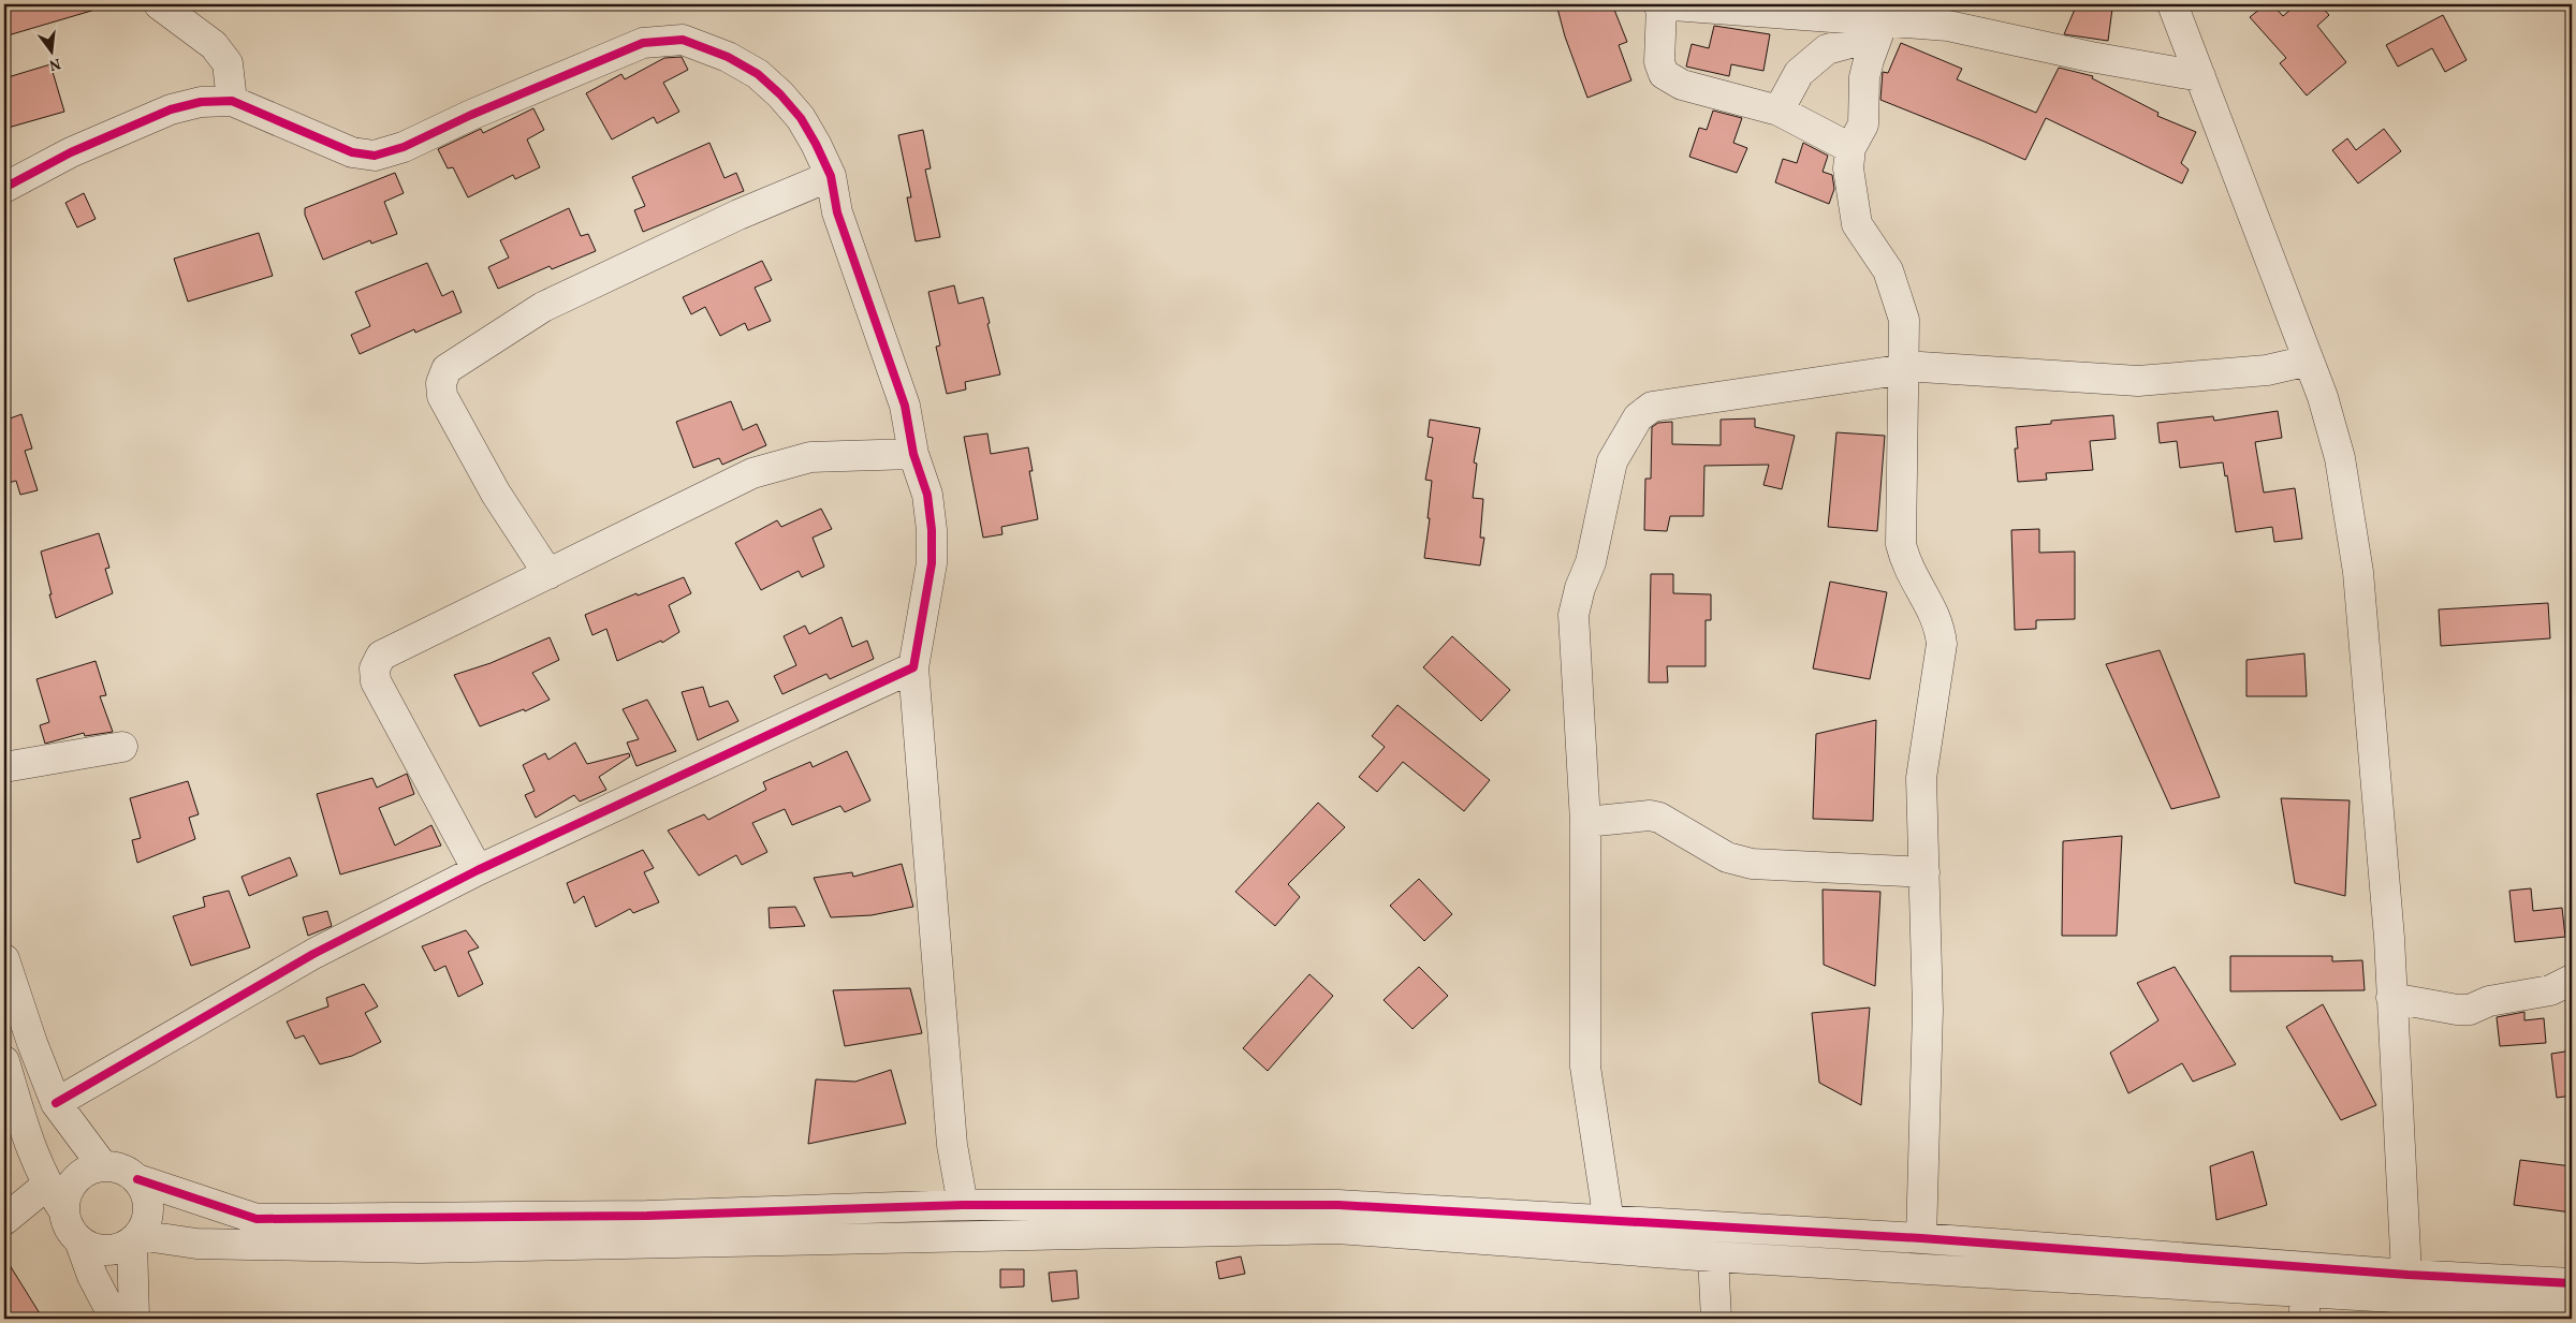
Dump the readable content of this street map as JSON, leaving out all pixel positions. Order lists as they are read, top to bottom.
{
  "north": "bottom"
}
